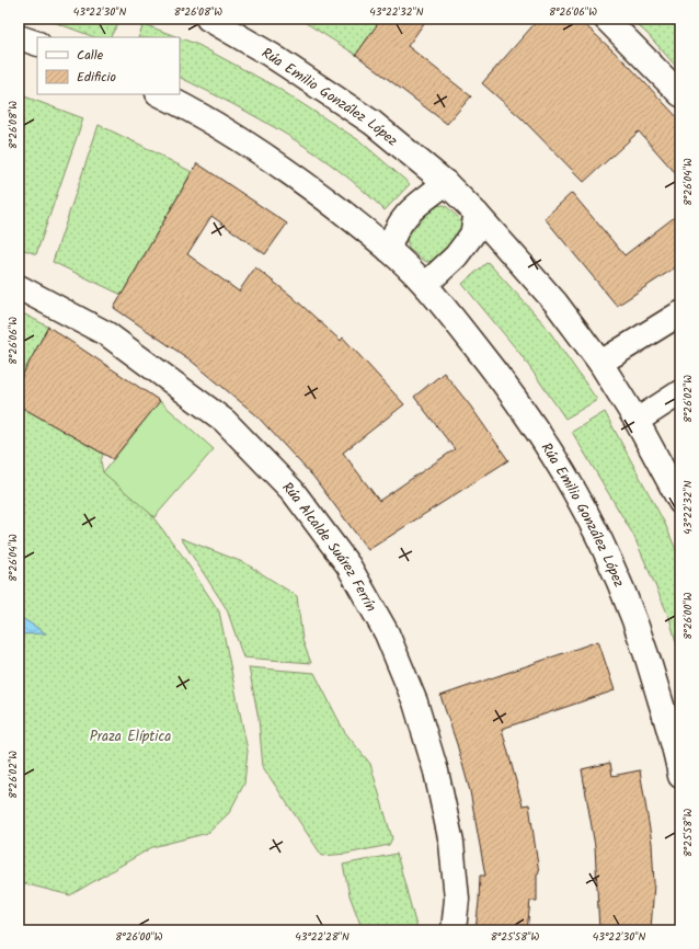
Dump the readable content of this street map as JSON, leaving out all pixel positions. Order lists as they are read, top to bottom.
{
  "streets": {
    "street": ["Rúa Emilio González López", "Rúa Alcalde Suárez Ferrín"]
  },
  "parks": ["Praza Elíptica"],
  "legend": ["Calle", "Edificio"],
  "coordinates": [
    "43°22'30\"N",
    "8°26'08\"W",
    "43°22'32\"N",
    "8°26'06\"W",
    "8°26'04\"W",
    "8°26'02\"W",
    "8°26'00\"W",
    "8°25'58\"W",
    "43°22'28\"N"
  ]
}
